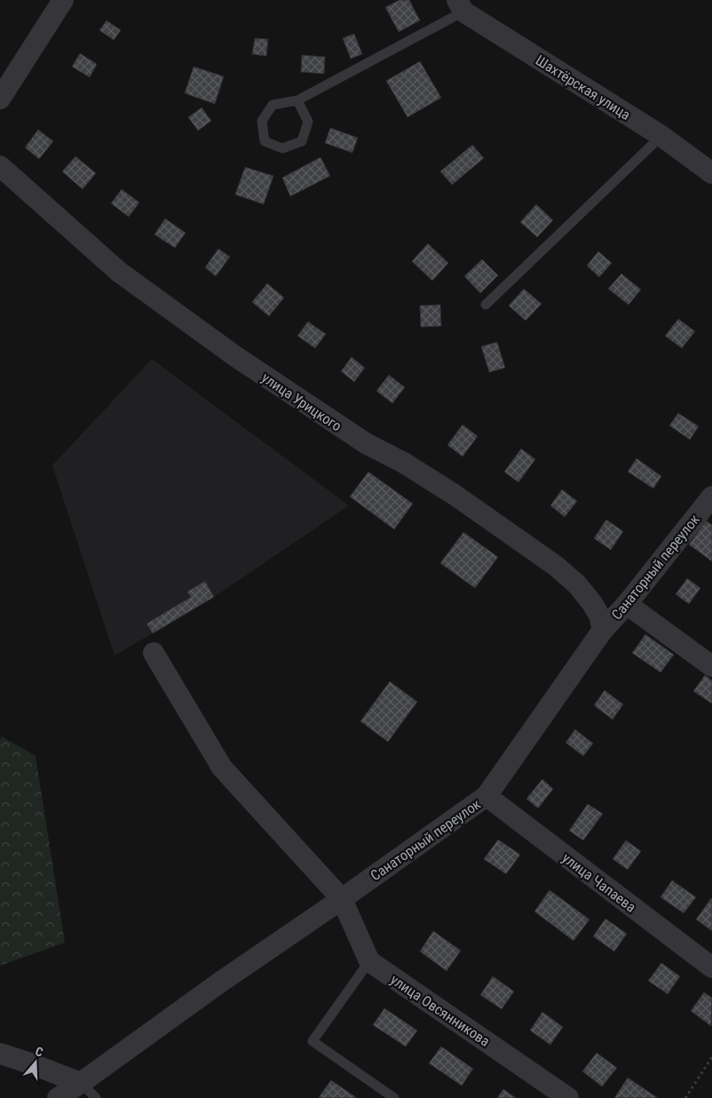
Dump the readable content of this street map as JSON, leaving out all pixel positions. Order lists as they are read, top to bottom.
{
  "streets": {
    "street": [
      "Шахтёрская улица",
      "улица Урицкого",
      "Санаторный переулок",
      "улица Чапаева",
      "улица Овсянникова"
    ]
  },
  "crossings": [
    ["улица Урицкого", "Санаторный переулок"],
    ["Санаторный переулок", "улица Чапаева"]
  ],
  "north": "top"
}
